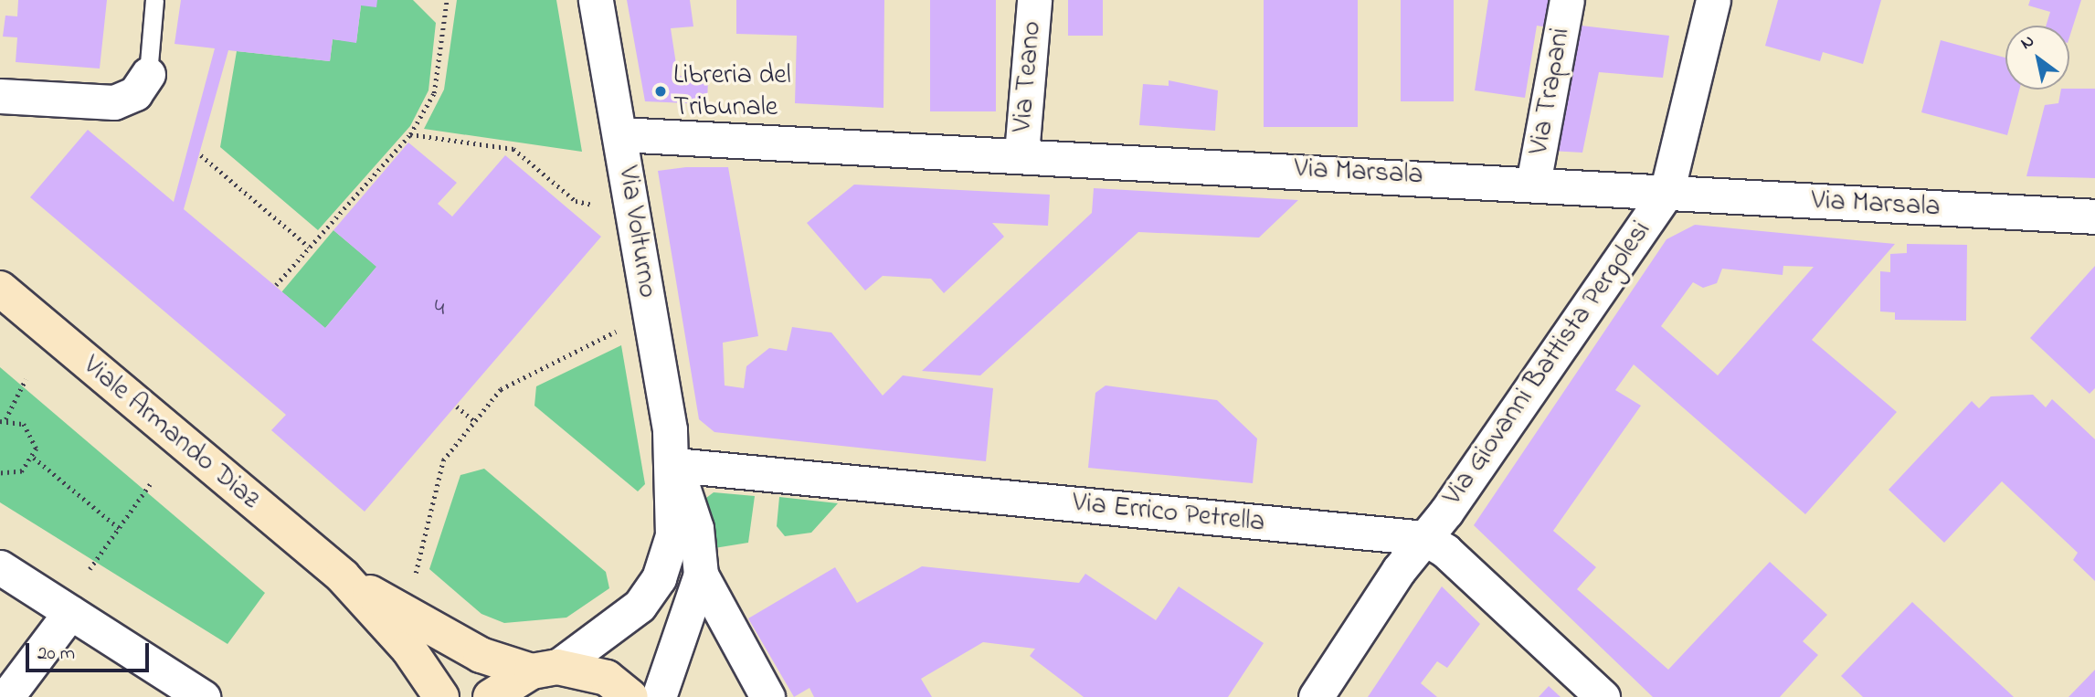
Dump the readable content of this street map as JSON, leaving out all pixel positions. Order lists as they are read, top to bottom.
{
  "streets": {
    "main road": ["Viale Armando Diaz"],
    "street": [
      "Via Teano",
      "Via Trapani",
      "Via Marsala",
      "Via Volturno",
      "Via Giovanni Battista Pergolesi",
      "Via Errico Petrella"
    ]
  },
  "crossings": [
    ["Via Teano", "Via Marsala"],
    ["Via Trapani", "Via Marsala"],
    ["Via Marsala", "Via Volturno"],
    ["Via Marsala", "Via Giovanni Battista Pergolesi"],
    ["Via Volturno", "Via Errico Petrella"],
    ["Via Giovanni Battista Pergolesi", "Via Errico Petrella"]
  ],
  "places": ["Libreria del Tribunale"],
  "house_numbers": ["4"],
  "scale_bar": "20 m",
  "north": "top left"
}
